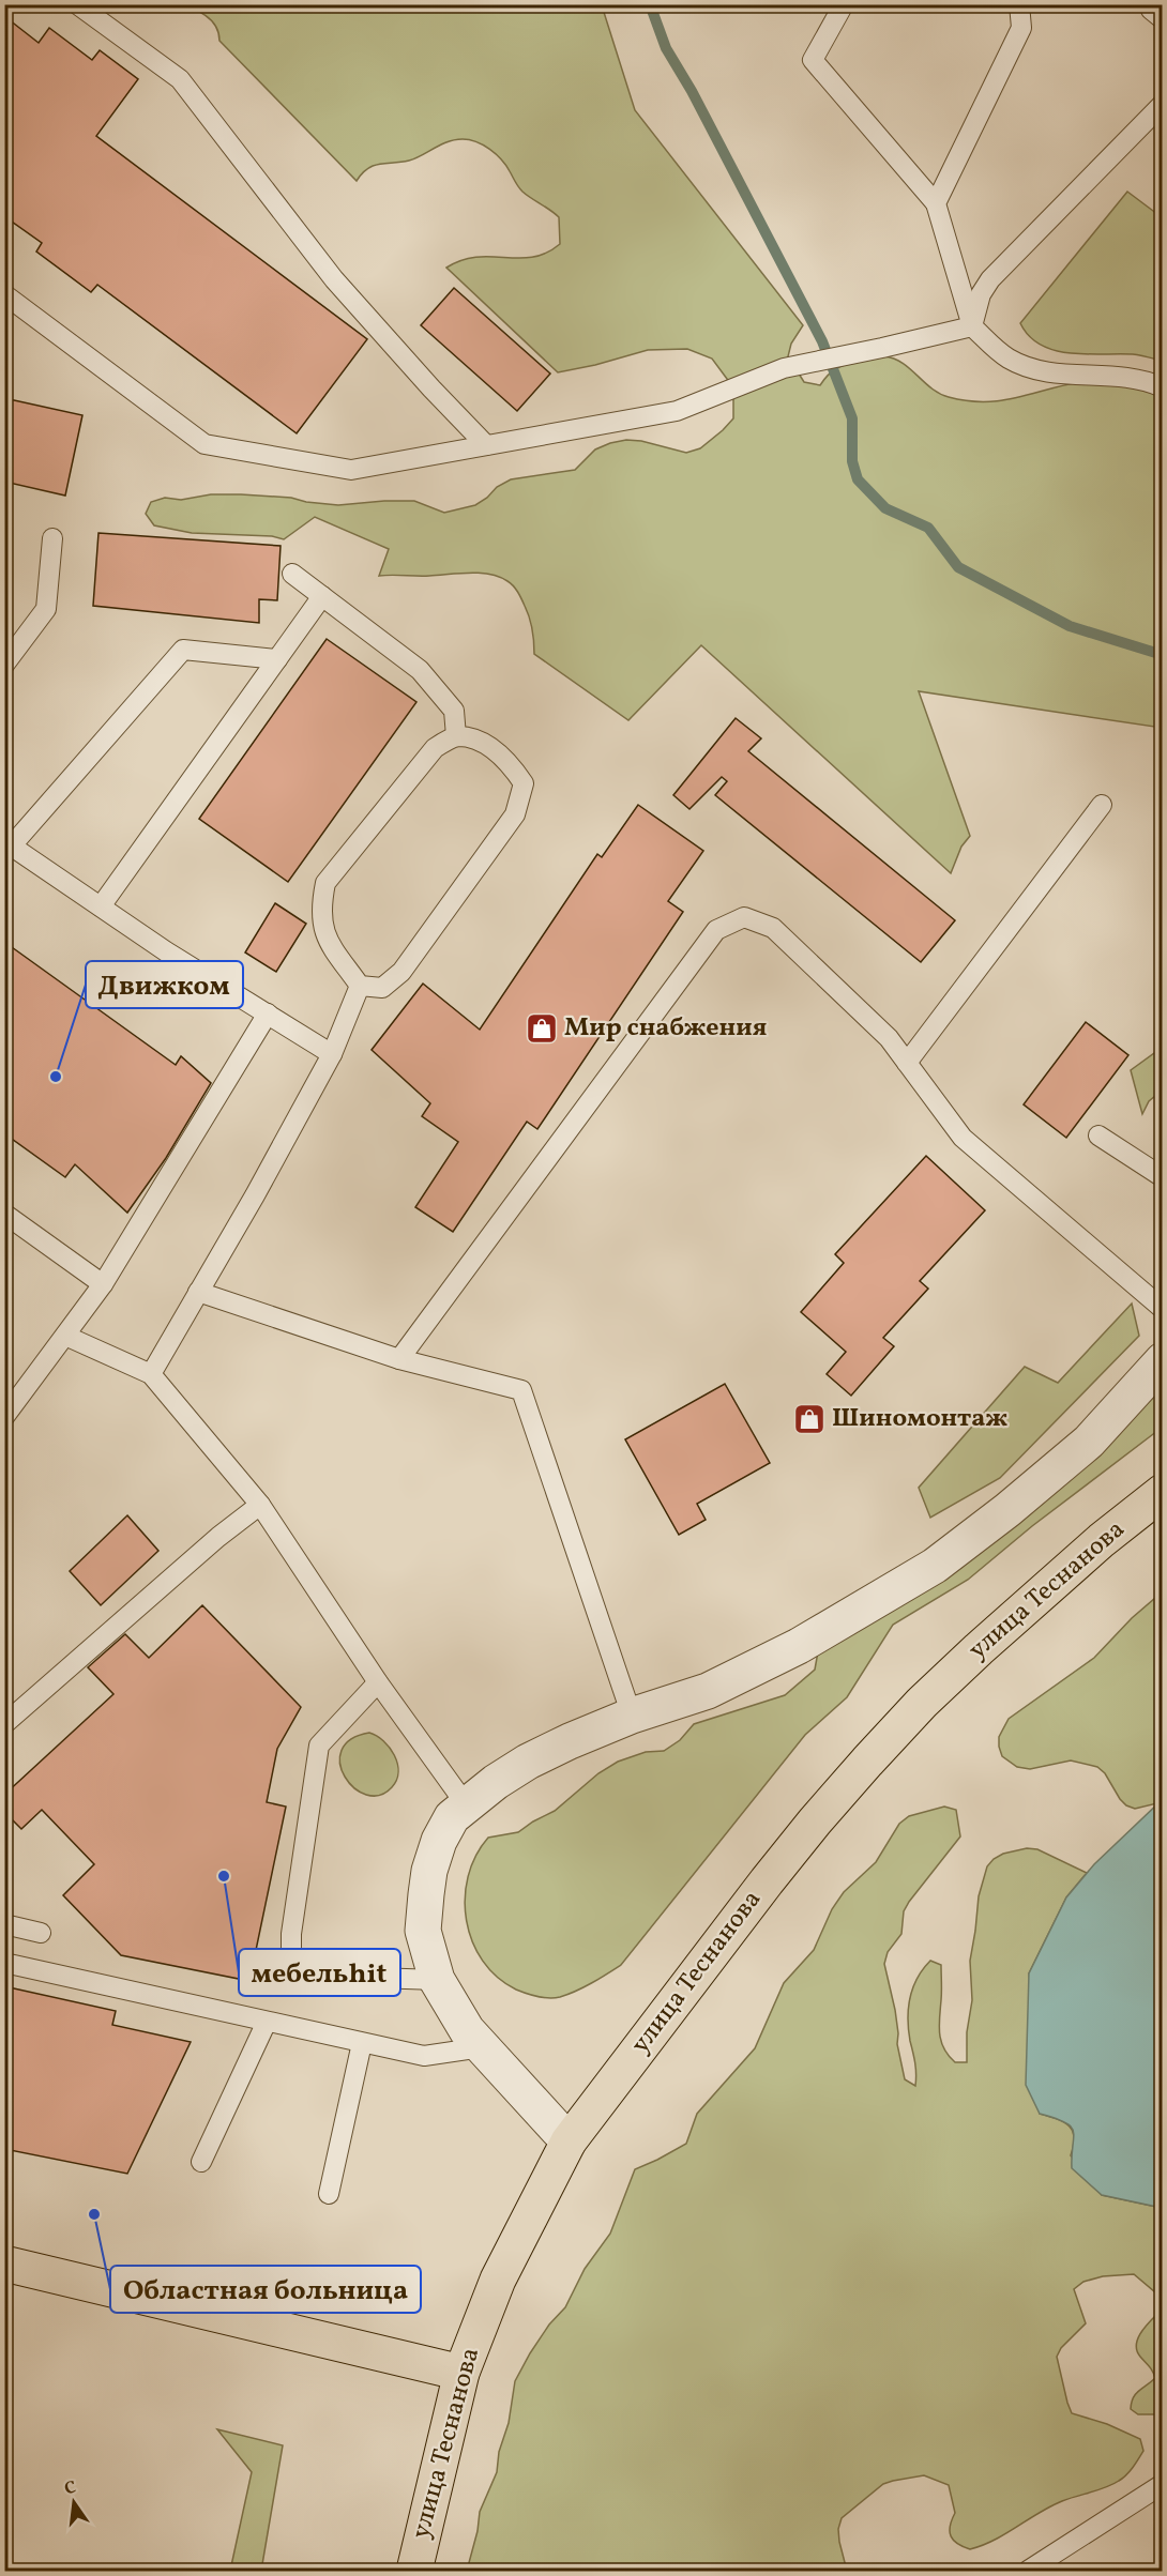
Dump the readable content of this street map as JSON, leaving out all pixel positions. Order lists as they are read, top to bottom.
{
  "streets": {
    "main road": ["улица Теснанова"]
  },
  "places": {
    "shop": ["Мир снабжения", "Шиномонтаж"],
    "other": ["Движком", "мебельhit", "Областная больница"]
  },
  "north": "top"
}
